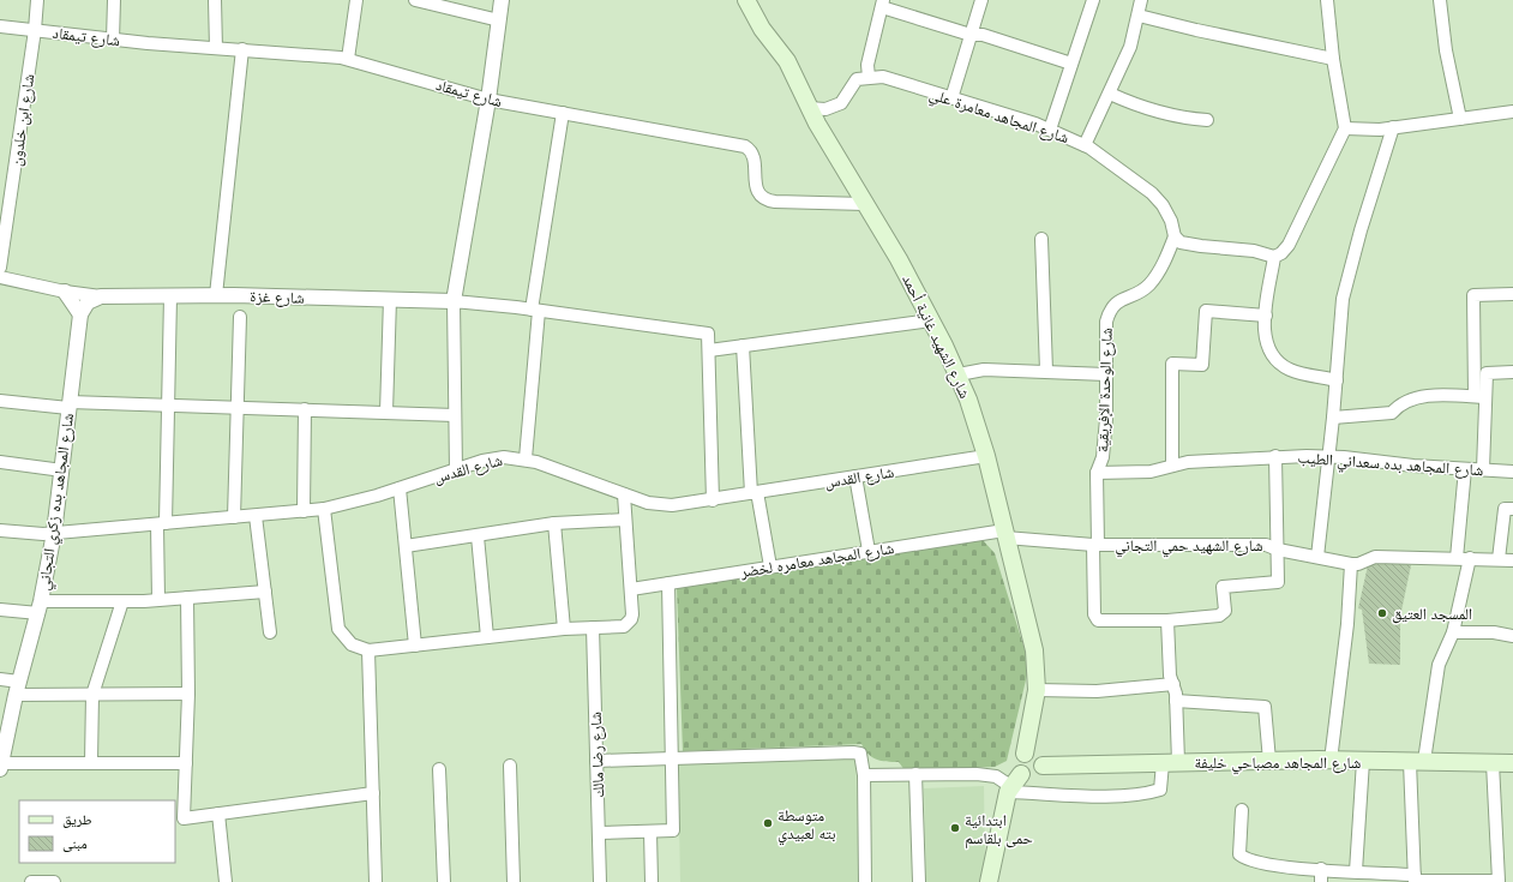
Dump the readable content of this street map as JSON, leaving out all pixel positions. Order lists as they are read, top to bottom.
{
  "streets": {
    "main road": ["شارع الشهيد غانية أحمد", "شارع المجاهد مصباحي خليفة"],
    "street": [
      "شارع تيمقاد",
      "شارع المجاهد معامرة علي",
      "شارع ابن خلدون",
      "شارع غزة",
      "شارع الوحدة الإفريقية",
      "شارع المجاهد بده سعداني الطيب",
      "شارع القدس",
      "شارع المجاهد بده زكري التجاني",
      "شارع الشهيد حمي التجاني",
      "شارع المجاهد معامره لخضر",
      "شارع رضا مالك"
    ]
  },
  "crossings": [
    ["شارع تيمقاد", "شارع ابن خلدون"],
    ["شارع تيمقاد", "شارع الشهيد غانية أحمد"],
    ["شارع المجاهد معامرة علي", "شارع الوحدة الإفريقية"],
    ["شارع الشهيد غانية أحمد", "شارع القدس"],
    ["شارع الشهيد غانية أحمد", "شارع الشهيد حمي التجاني"],
    ["شارع الشهيد غانية أحمد", "شارع المجاهد معامره لخضر"],
    ["شارع الشهيد غانية أحمد", "شارع المجاهد مصباحي خليفة"],
    ["شارع الوحدة الإفريقية", "شارع المجاهد بده سعداني الطيب"],
    ["شارع الوحدة الإفريقية", "شارع الشهيد حمي التجاني"],
    ["شارع القدس", "شارع المجاهد بده زكري التجاني"],
    ["شارع الشهيد حمي التجاني", "شارع المجاهد معامره لخضر"]
  ],
  "places": ["المسجد العتيق", "متوسطة بته لعبيدي", "ابتدائية حمى بلقاسم"],
  "legend": ["طريق", "مبنى"]
}
